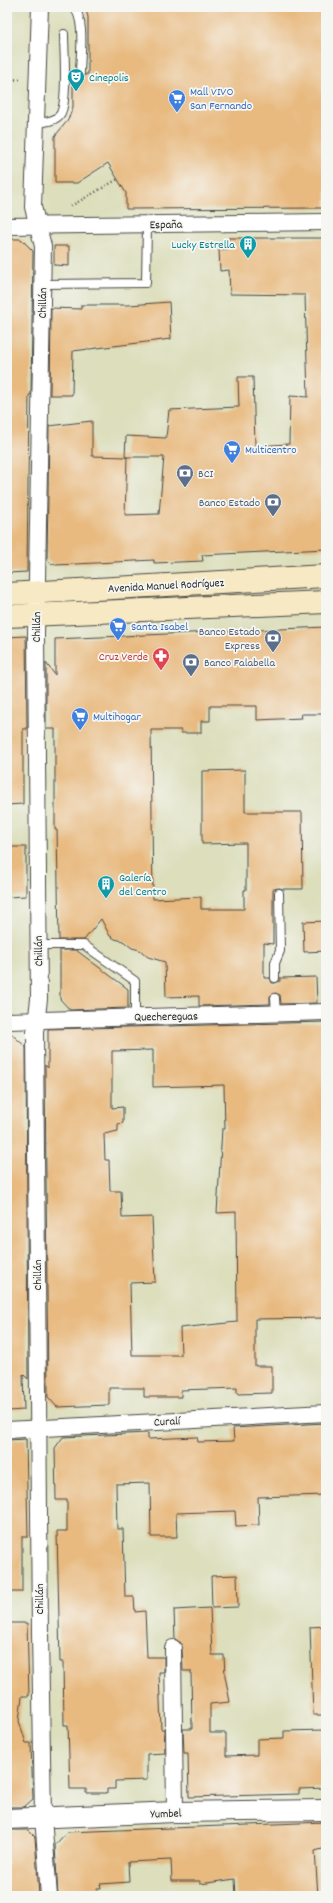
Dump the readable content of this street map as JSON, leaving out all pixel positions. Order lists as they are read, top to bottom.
{
  "streets": {
    "main road": ["Avenida Manuel Rodríguez"],
    "street": [
      "España",
      "Chillán",
      "Quechereguas",
      "Curalí",
      "Yumbel"
    ]
  },
  "crossings": [
    ["España", "Chillán"],
    ["Chillán", "Avenida Manuel Rodríguez"],
    ["Chillán", "Quechereguas"],
    ["Chillán", "Curalí"],
    ["Chillán", "Yumbel"]
  ],
  "places": {
    "theatre": ["Cinepolis"],
    "supermarket": [
      "Mall VIVO San Fernando",
      "Multicentro",
      "Santa Isabel",
      "Multihogar"
    ],
    "building": ["Lucky Estrella", "Galería del Centro"],
    "bank": [
      "BCI",
      "Banco Estado",
      "Banco Estado Express",
      "Banco Falabella"
    ],
    "pharmacy": ["Cruz Verde"]
  }
}
